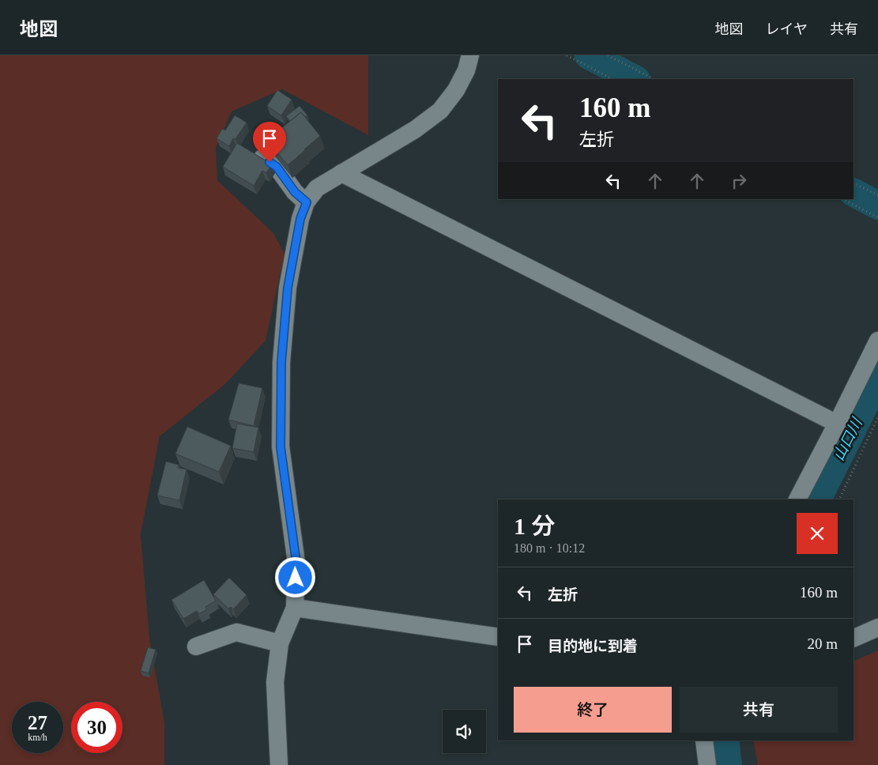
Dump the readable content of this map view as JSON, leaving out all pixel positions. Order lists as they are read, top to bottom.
{
  "water": ["山口川"],
  "page": {
    "header": "地図",
    "nav": ["地図", "レイヤ", "共有"],
    "turn": ["160 m", "左折"],
    "heading": ["1 分", "180 m · 10:12"],
    "list": [
      {
        "name": "左折",
        "value": "160 m"
      },
      {
        "name": "目的地に到着",
        "value": "20 m"
      }
    ],
    "buttons": ["終了", "共有"],
    "speed": "27 km/h",
    "limit": "30"
  }
}
